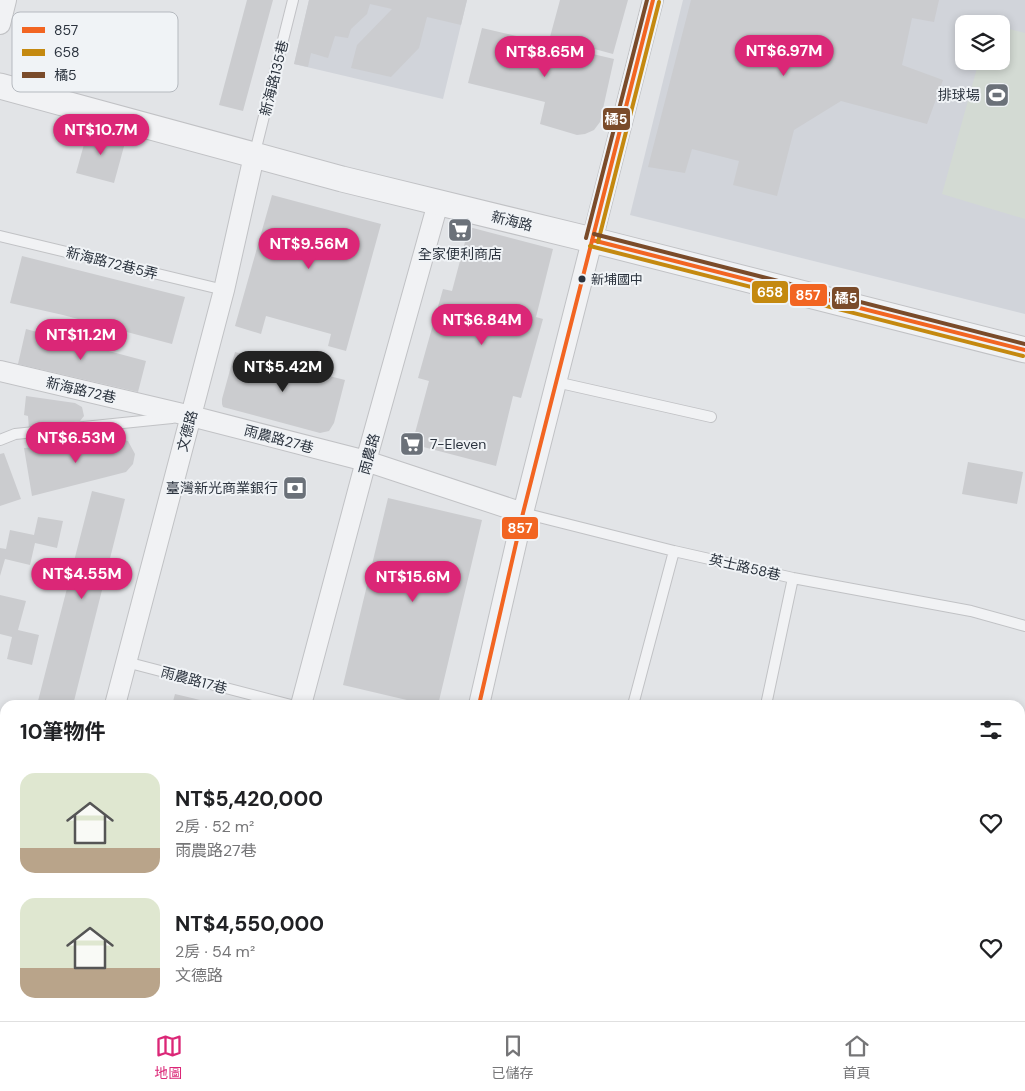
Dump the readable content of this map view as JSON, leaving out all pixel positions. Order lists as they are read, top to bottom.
{
  "streets": {
    "street": [
      "新海路",
      "新海路72巷",
      "文德路",
      "雨農路27巷",
      "雨農路"
    ],
    "lane": [
      "新海路135巷",
      "新海路72巷5弄",
      "英士路58巷",
      "雨農路17巷"
    ]
  },
  "crossings": [
    ["新海路135巷", "新海路"],
    ["新海路135巷", "文德路"],
    ["新海路", "文德路"],
    ["新海路", "雨農路"],
    ["新海路72巷5弄", "文德路"],
    ["新海路72巷", "文德路"],
    ["新海路72巷", "雨農路27巷"],
    ["文德路", "雨農路27巷"],
    ["文德路", "雨農路17巷"],
    ["雨農路27巷", "雨農路"],
    ["雨農路27巷", "英士路58巷"]
  ],
  "places": {
    "sports": ["排球場"],
    "supermarket": ["全家便利商店", "7-Eleven"],
    "other": ["新埔國中"],
    "bank": ["臺灣新光商業銀行"]
  },
  "lines": ["transit line 857", "transit line 橘5", "transit line 658"],
  "legend": ["857", "658", "橘5"],
  "page": {
    "price": [
      "NT$6.97M",
      "NT$8.65M",
      "NT$10.7M",
      "NT$9.56M",
      "NT$6.84M",
      "NT$11.2M",
      "NT$5.42M",
      "NT$6.53M",
      "NT$4.55M",
      "NT$15.6M"
    ],
    "heading": "10筆物件",
    "list": [
      {
        "name": "NT$5,420,000",
        "note": "2房 · 52 m² · 雨農路27巷"
      },
      {
        "name": "NT$4,550,000",
        "note": "2房 · 54 m² · 文德路"
      }
    ],
    "tabs": ["地圖", "已儲存", "首頁"]
  }
}
